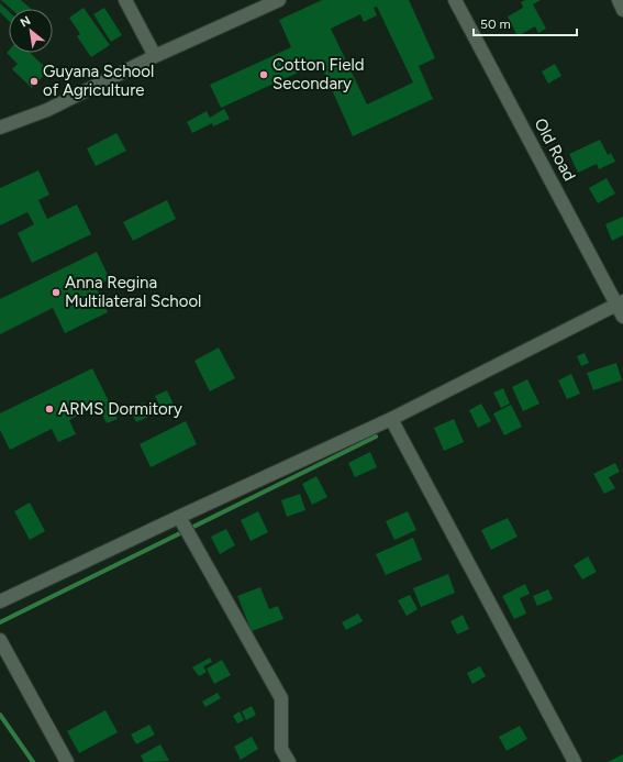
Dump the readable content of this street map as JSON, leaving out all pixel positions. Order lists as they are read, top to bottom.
{
  "streets": {
    "street": ["Old Road"]
  },
  "places": [
    "Cotton Field Secondary",
    "Guyana School of Agriculture",
    "Anna Regina Multilateral School",
    "ARMS Dormitory"
  ],
  "scale_bar": "50 m",
  "north": "top left"
}
